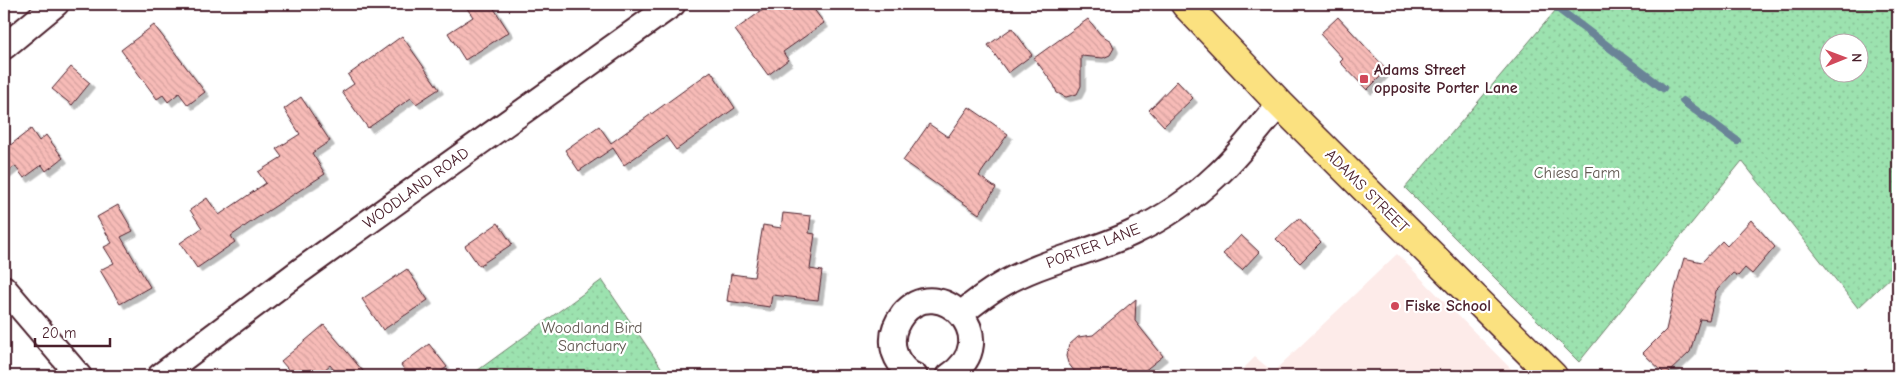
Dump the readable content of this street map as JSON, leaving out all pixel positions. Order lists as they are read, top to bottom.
{
  "streets": {
    "main road": ["ADAMS STREET"],
    "street": ["WOODLAND ROAD", "PORTER LANE"]
  },
  "crossings": [
    ["ADAMS STREET", "PORTER LANE"]
  ],
  "parks": ["Chiesa Farm", "Woodland Bird Sanctuary"],
  "places": {
    "transit": ["Adams Street opposite Porter Lane"],
    "other": ["Fiske School"]
  },
  "scale_bar": "20 m",
  "north": "right"
}
